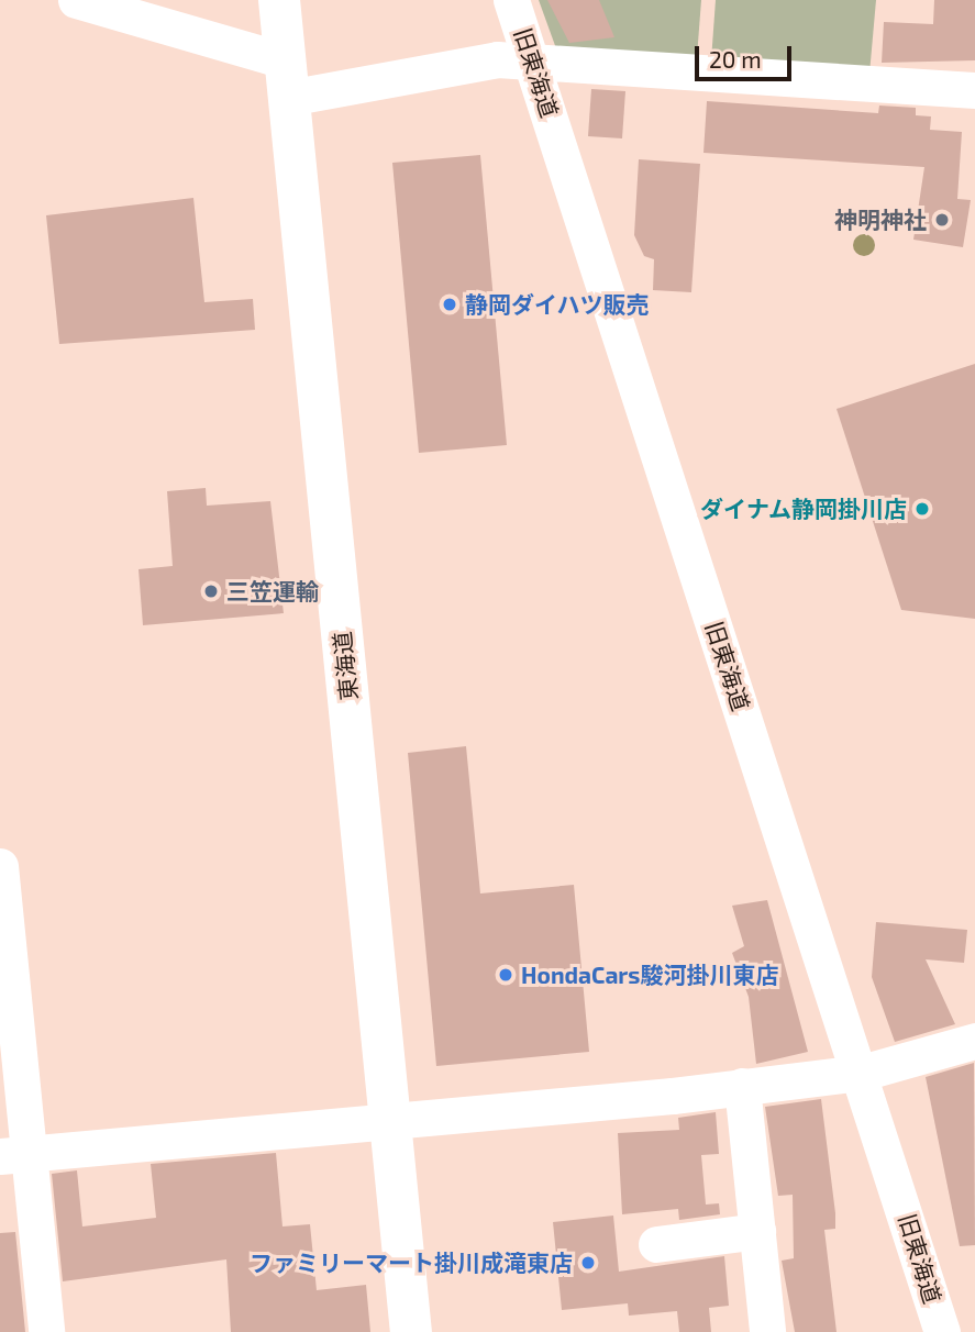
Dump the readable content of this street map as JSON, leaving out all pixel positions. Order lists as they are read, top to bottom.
{
  "streets": {
    "main road": ["東海道"],
    "street": ["旧東海道"]
  },
  "places": [
    "神明神社",
    "静岡ダイハツ販売",
    "ダイナム静岡掛川店",
    "三笠運輸",
    "HondaCars駿河掛川東店",
    "ファミリーマート掛川成滝東店"
  ],
  "scale_bar": "20 m"
}
